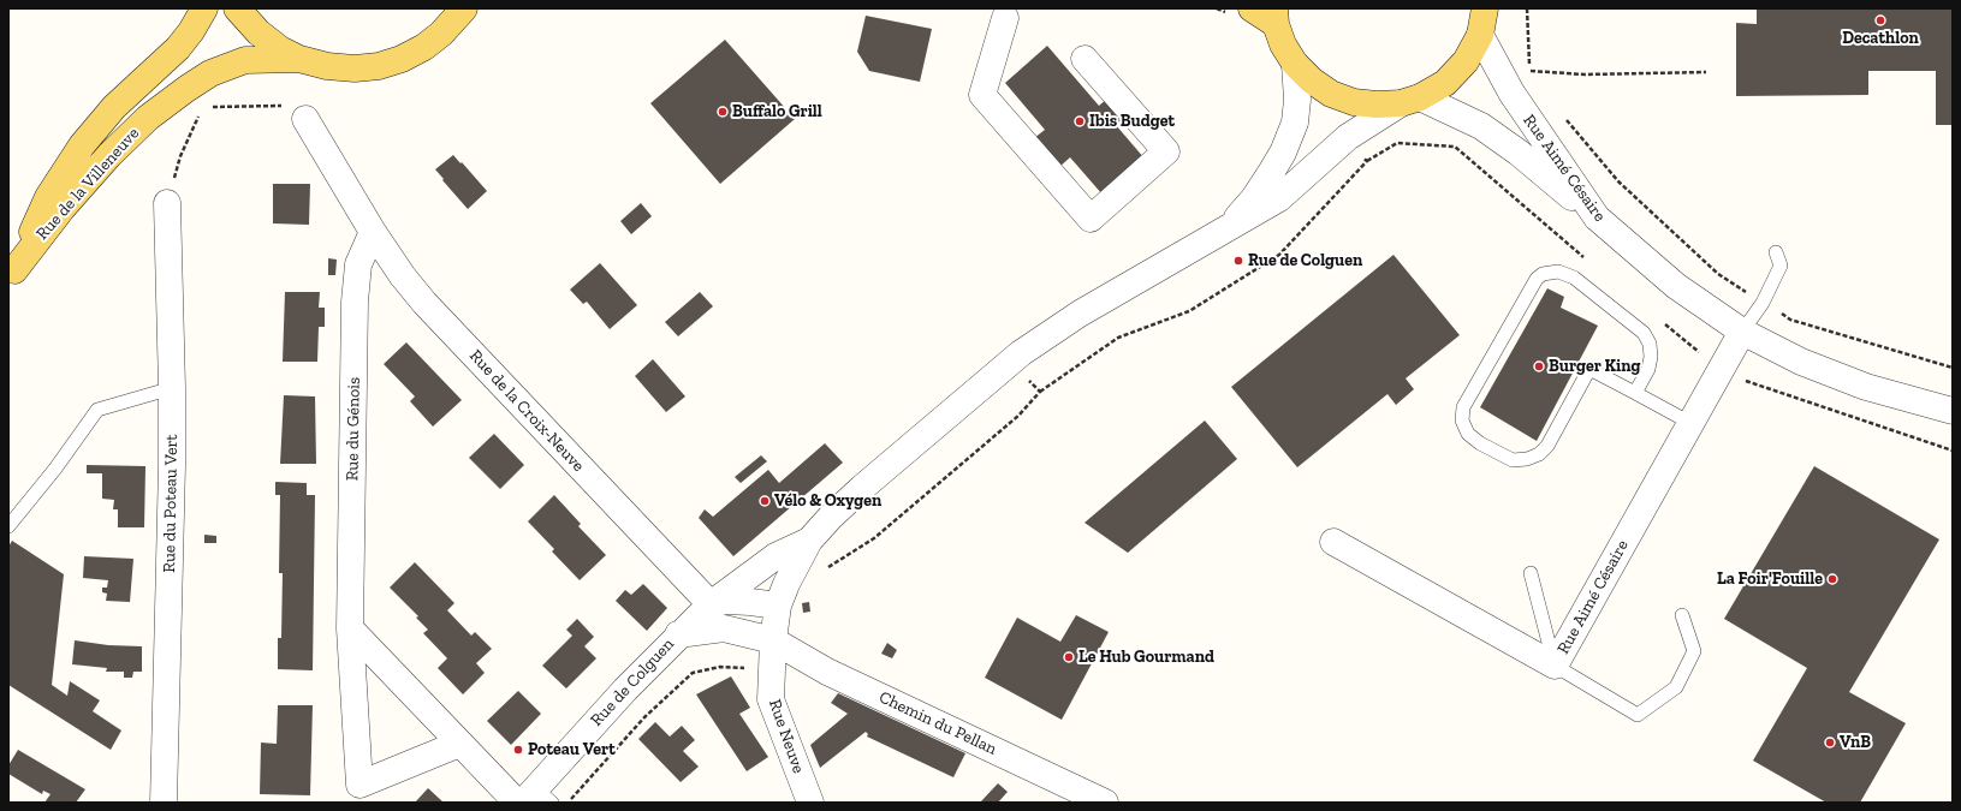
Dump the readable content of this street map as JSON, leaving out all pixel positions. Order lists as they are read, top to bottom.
{
  "streets": {
    "main road": ["Rue de la Villeneuve"],
    "street": [
      "Rue Aimé Césaire",
      "Rue de la Croix-Neuve",
      "Rue du Génois",
      "Rue du Poteau Vert",
      "Rue de Colguen",
      "Chemin du Pellan",
      "Rue Neuve"
    ]
  },
  "crossings": [
    ["Rue de la Croix-Neuve", "Rue du Génois"],
    ["Rue de Colguen", "Chemin du Pellan"],
    ["Rue de Colguen", "Rue Neuve"],
    ["Chemin du Pellan", "Rue Neuve"]
  ],
  "places": [
    "Decathlon",
    "Buffalo Grill",
    "Ibis Budget",
    "Rue de Colguen",
    "Burger King",
    "Vélo & Oxygen",
    "La Foir'Fouille",
    "Le Hub Gourmand",
    "VnB",
    "Poteau Vert"
  ]
}
